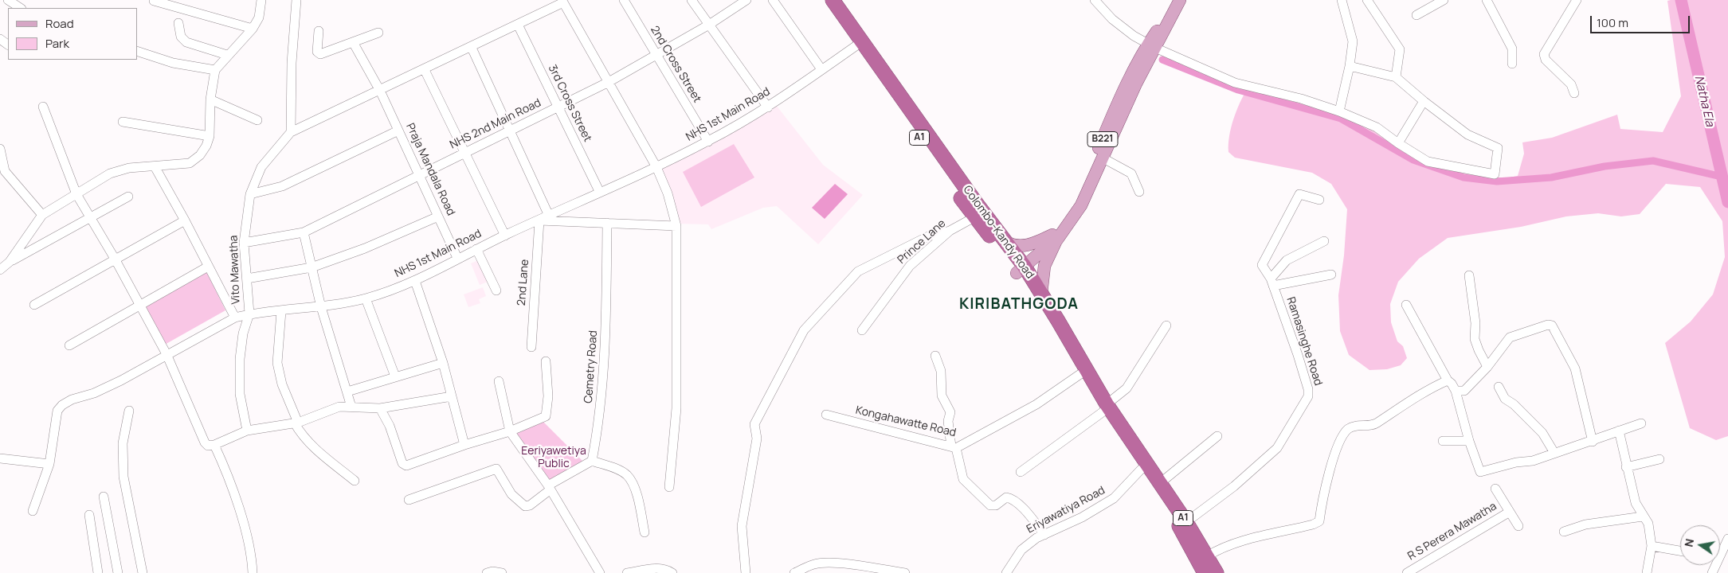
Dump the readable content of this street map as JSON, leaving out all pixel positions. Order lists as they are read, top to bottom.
{
  "streets": {
    "highway": ["A1", "Colombo-Kandy Road"],
    "main road": ["B221"],
    "street": [
      "2nd Cross Street",
      "3rd Cross Street",
      "NHS 1st Main Road",
      "NHS 2nd Main Road",
      "Praja Mandala Road",
      "Prince Lane",
      "Vito Mawatha",
      "2nd Lane",
      "Ramasinghe Road",
      "Cemetry Road",
      "Kongahawatte Road",
      "Eriyawatiya Road",
      "R S Perera Mawatha"
    ]
  },
  "crossings": [
    ["2nd Cross Street", "NHS 1st Main Road"],
    ["2nd Cross Street", "NHS 2nd Main Road"],
    ["3rd Cross Street", "NHS 1st Main Road"],
    ["3rd Cross Street", "NHS 2nd Main Road"],
    ["NHS 1st Main Road", "Praja Mandala Road"],
    ["NHS 1st Main Road", "Colombo-Kandy Road"],
    ["NHS 1st Main Road", "Vito Mawatha"],
    ["NHS 1st Main Road", "2nd Lane"],
    ["NHS 2nd Main Road", "Praja Mandala Road"],
    ["NHS 2nd Main Road", "Vito Mawatha"],
    ["B221", "Colombo-Kandy Road"],
    ["Colombo-Kandy Road", "Prince Lane"],
    ["Colombo-Kandy Road", "Ramasinghe Road"],
    ["Colombo-Kandy Road", "Kongahawatte Road"],
    ["Colombo-Kandy Road", "Eriyawatiya Road"]
  ],
  "districts": ["KIRIBATHGODA"],
  "water": ["Natha Ela"],
  "parks": ["Eeriyawetiya Public"],
  "legend": ["Road", "Park"],
  "scale_bar": "100 m",
  "north": "left"
}
